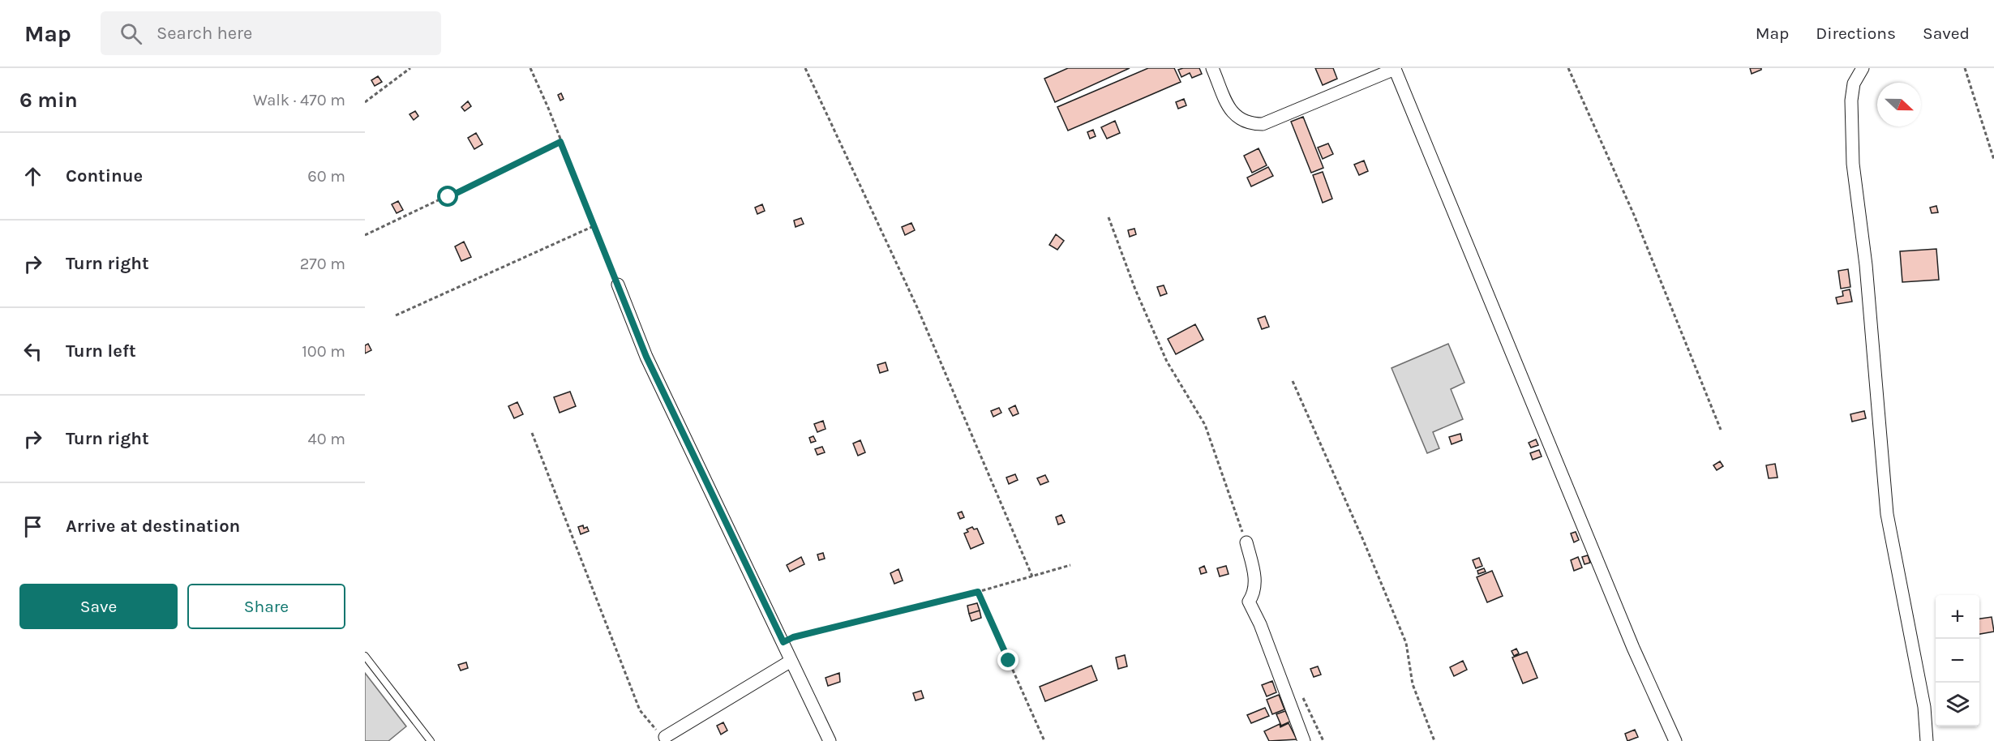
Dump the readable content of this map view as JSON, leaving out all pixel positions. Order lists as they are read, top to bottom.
{
  "north": "right",
  "page": {
    "header": "Map",
    "search": "Search here",
    "nav": ["Map", "Directions", "Saved"],
    "heading": ["6 min", "Walk · 470 m"],
    "list": [
      ["Continue", "60 m"],
      ["Turn right", "270 m"],
      ["Turn left", "100 m"],
      ["Turn right", "40 m"],
      "Arrive at destination"
    ],
    "buttons": ["Save", "Share"],
    "map_buttons": ["+", "−"]
  }
}
